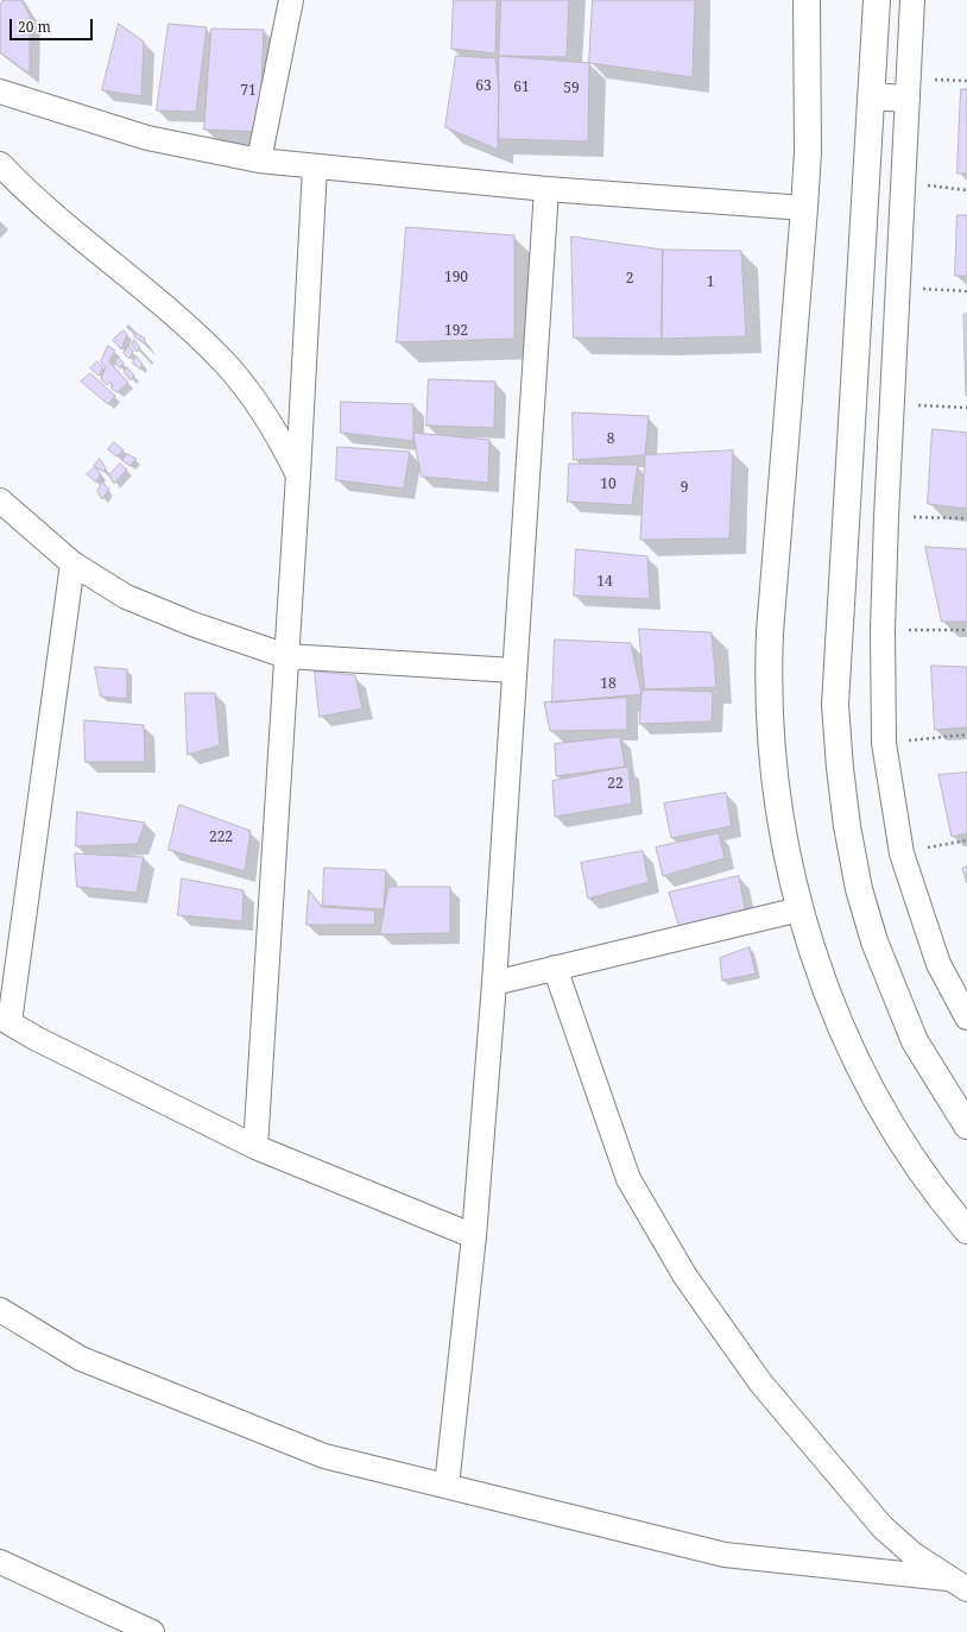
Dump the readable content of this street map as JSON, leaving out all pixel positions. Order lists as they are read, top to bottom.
{
  "house_numbers": [
    "63",
    "61",
    "59",
    "71",
    "190",
    "2",
    "1",
    "192",
    "8",
    "10",
    "9",
    "14",
    "18",
    "22",
    "222"
  ],
  "scale_bar": "20 m"
}
